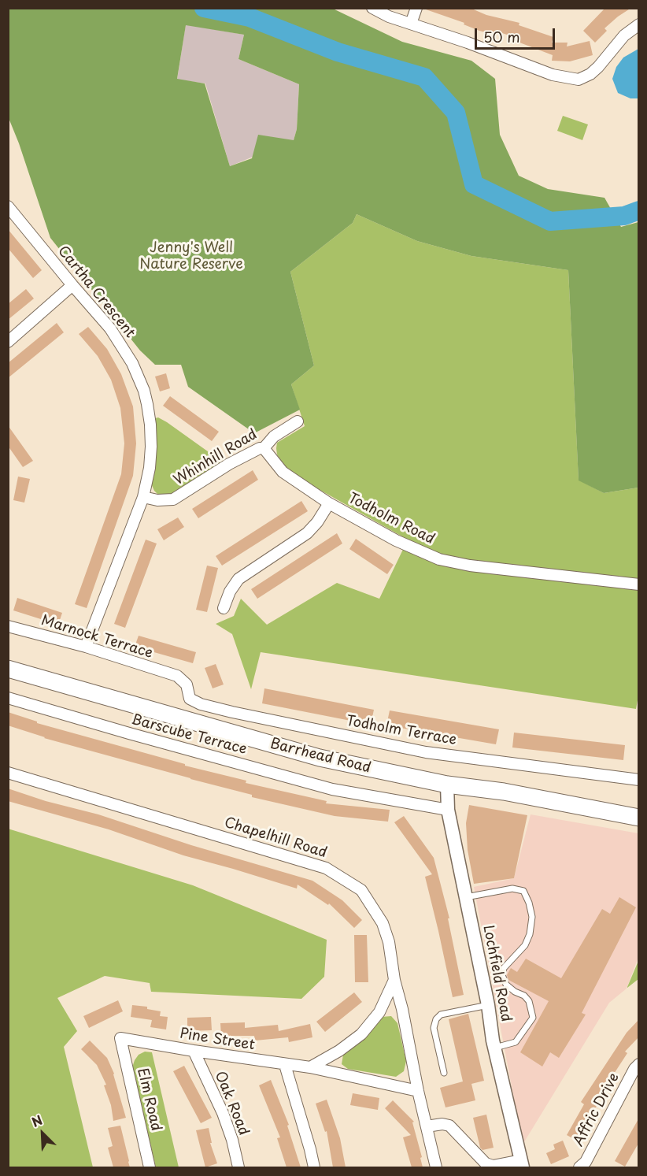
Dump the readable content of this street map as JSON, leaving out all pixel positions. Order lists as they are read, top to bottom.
{
  "streets": {
    "main road": ["Barrhead Road"],
    "street": [
      "Cartha Crescent",
      "Whinhill Road",
      "Todholm Road",
      "Marnock Terrace",
      "Todholm Terrace",
      "Barscube Terrace",
      "Chapelhill Road",
      "Lochfield Road",
      "Pine Street",
      "Elm Road",
      "Oak Road",
      "Affric Drive"
    ]
  },
  "crossings": [
    ["Cartha Crescent", "Whinhill Road"],
    ["Cartha Crescent", "Marnock Terrace"],
    ["Whinhill Road", "Todholm Road"],
    ["Marnock Terrace", "Todholm Terrace"],
    ["Barscube Terrace", "Lochfield Road"],
    ["Barrhead Road", "Lochfield Road"],
    ["Chapelhill Road", "Pine Street"],
    ["Pine Street", "Elm Road"],
    ["Pine Street", "Oak Road"]
  ],
  "parks": ["Jenny's Well Nature Reserve"],
  "scale_bar": "50 m",
  "north": "top left"
}
